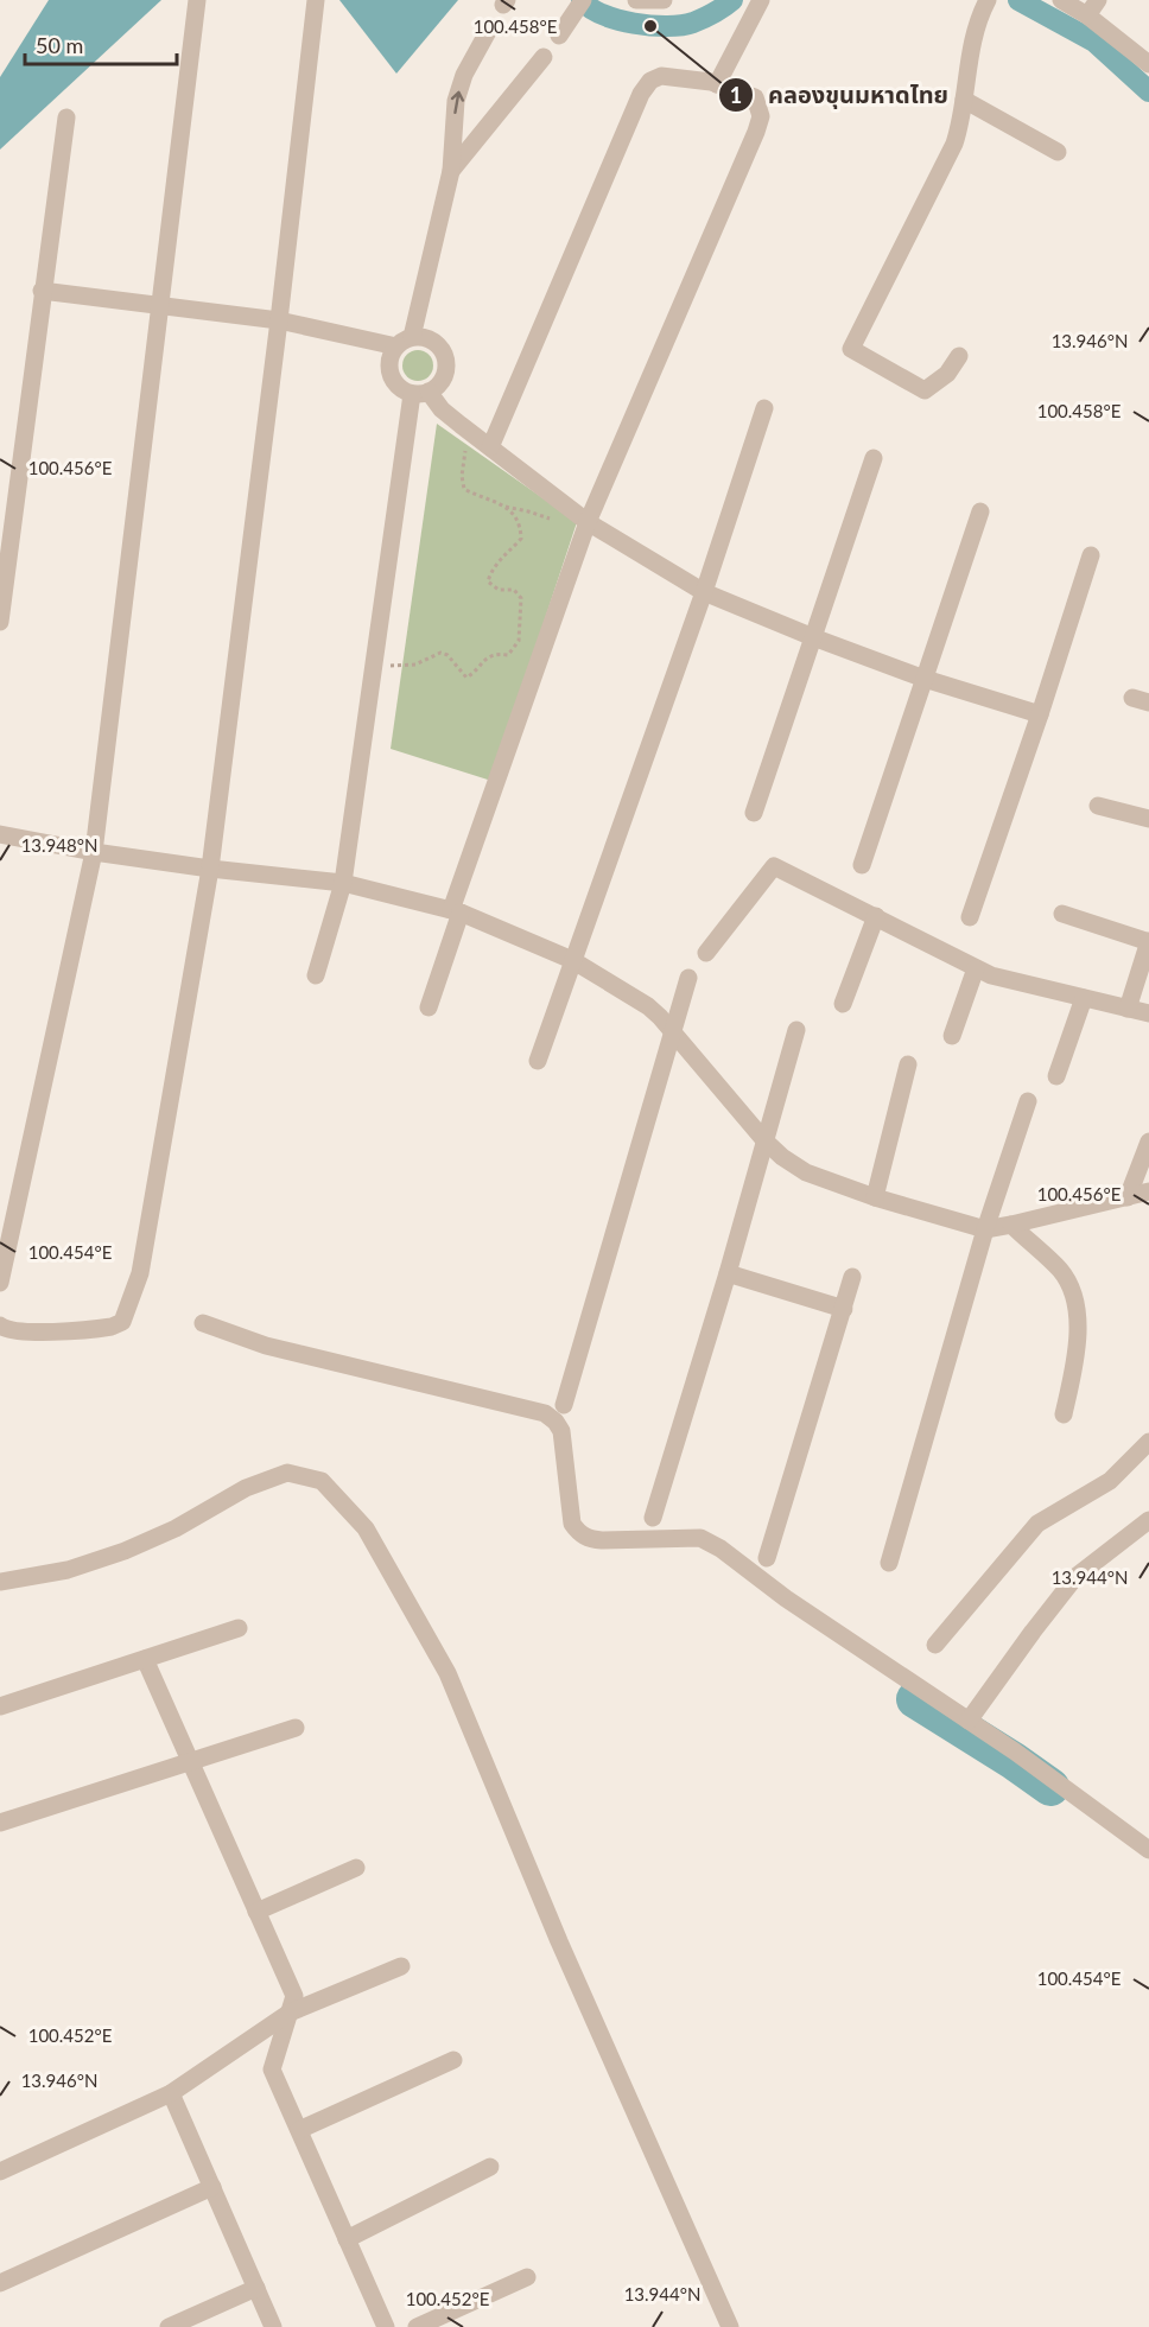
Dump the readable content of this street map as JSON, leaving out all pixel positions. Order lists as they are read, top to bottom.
{
  "places": ["คลองขุนมหาดไทย"],
  "scale_bar": "50 m",
  "coordinates": [
    "100.458°E",
    "13.946°N",
    "100.456°E",
    "13.948°N",
    "100.454°E",
    "13.944°N",
    "100.452°E"
  ]
}
